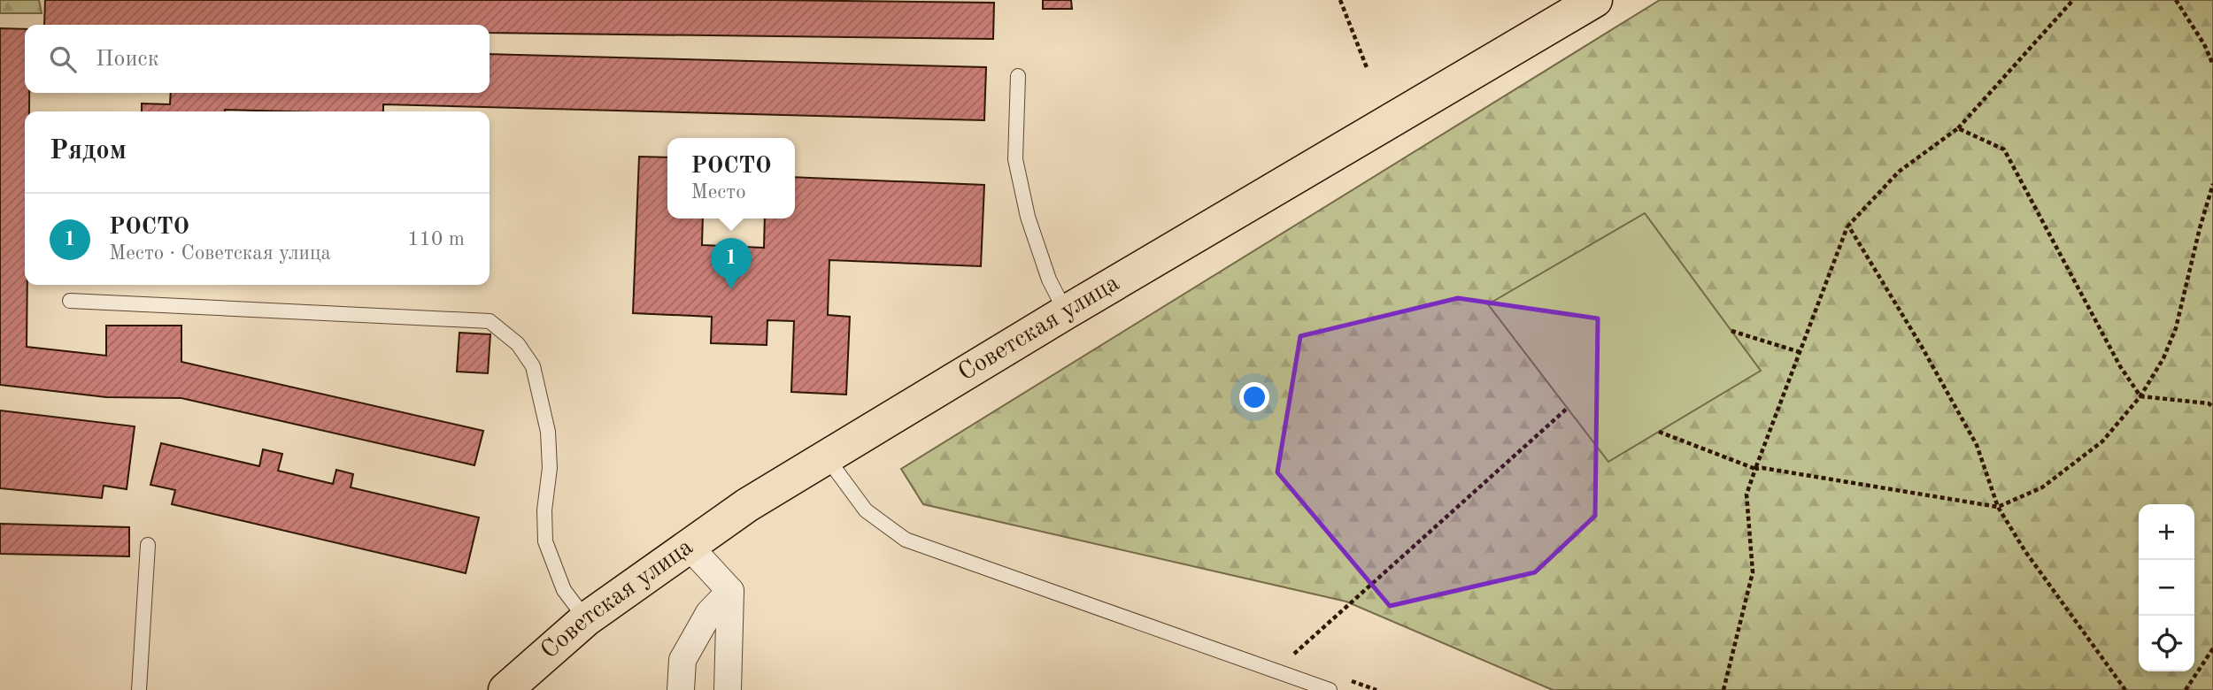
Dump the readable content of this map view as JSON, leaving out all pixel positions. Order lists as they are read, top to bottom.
{
  "streets": {
    "main road": ["Советская улица"]
  },
  "page": {
    "search": "Поиск",
    "heading": "Рядом",
    "popup": ["РОСТО", "Место"],
    "list": [
      {
        "mark": "1",
        "name": "РОСТО",
        "note": "Место · Советская улица",
        "value": "110 m"
      }
    ],
    "pins": "1",
    "map_buttons": ["+", "−"]
  }
}
